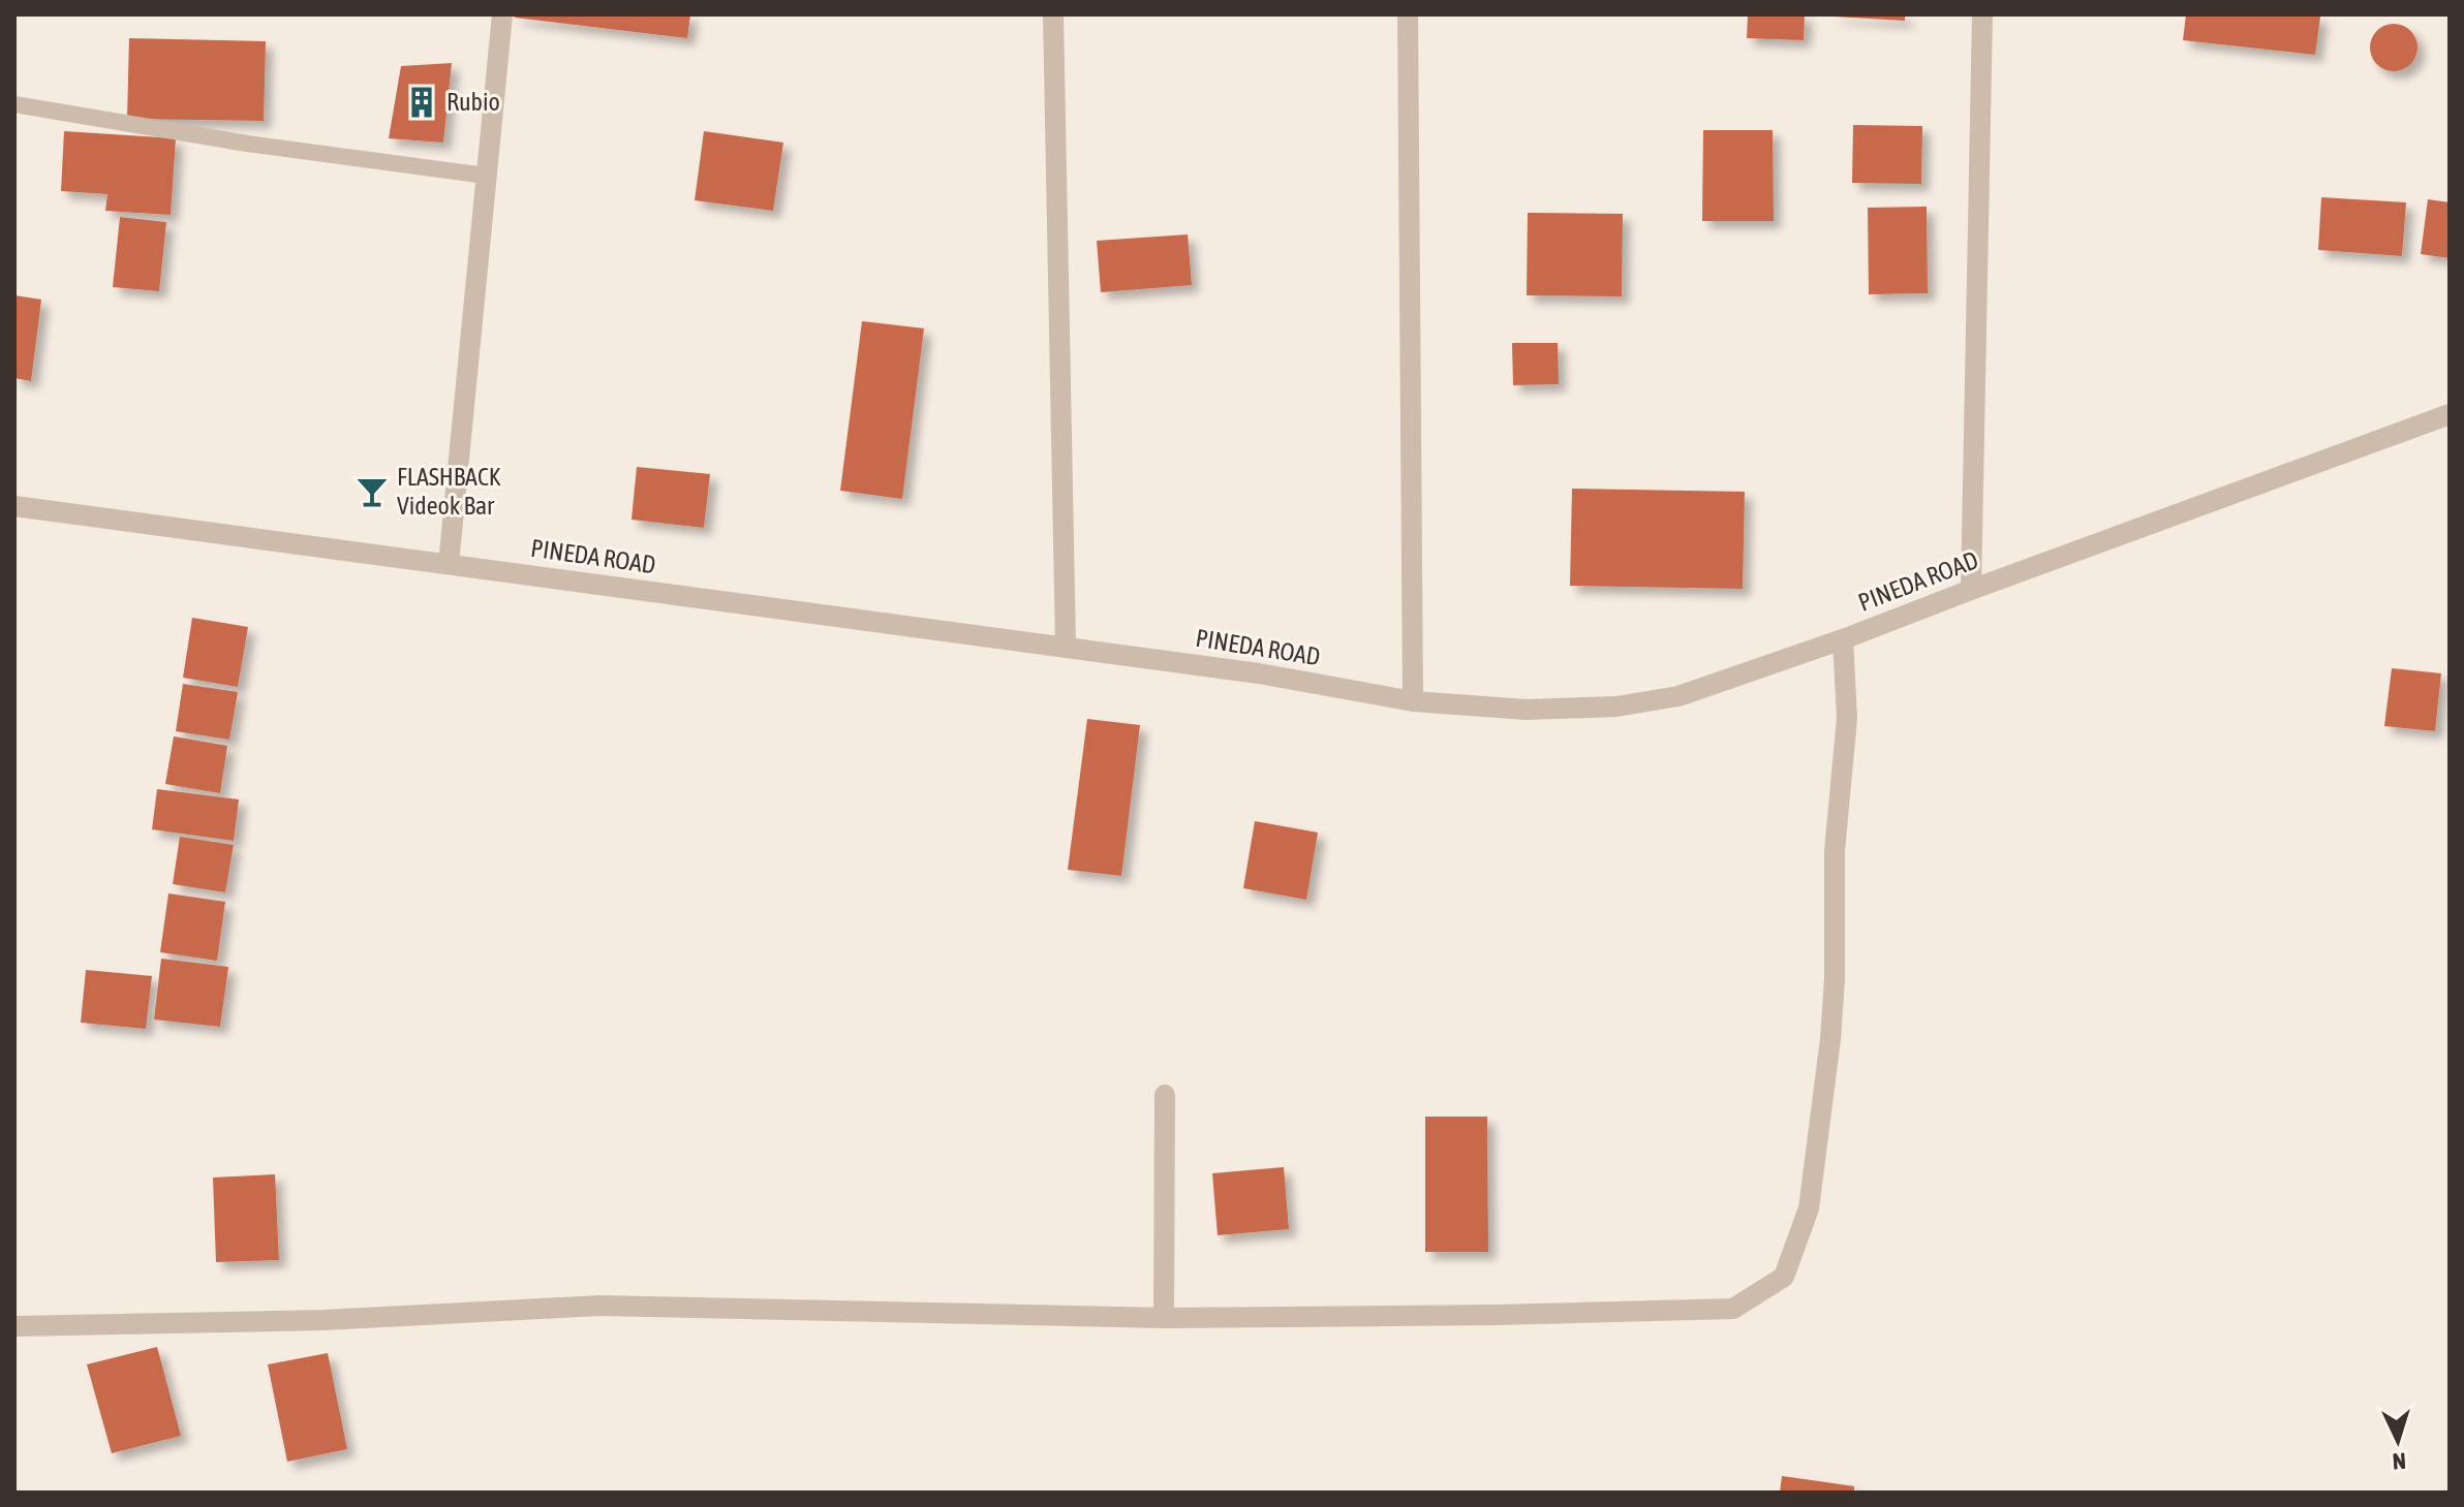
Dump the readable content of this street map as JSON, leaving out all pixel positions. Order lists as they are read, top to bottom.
{
  "streets": {
    "street": ["PINEDA ROAD"]
  },
  "places": {
    "building": ["Rubio"],
    "bar": ["FLASHBACK Videok Bar"]
  },
  "north": "bottom"
}
